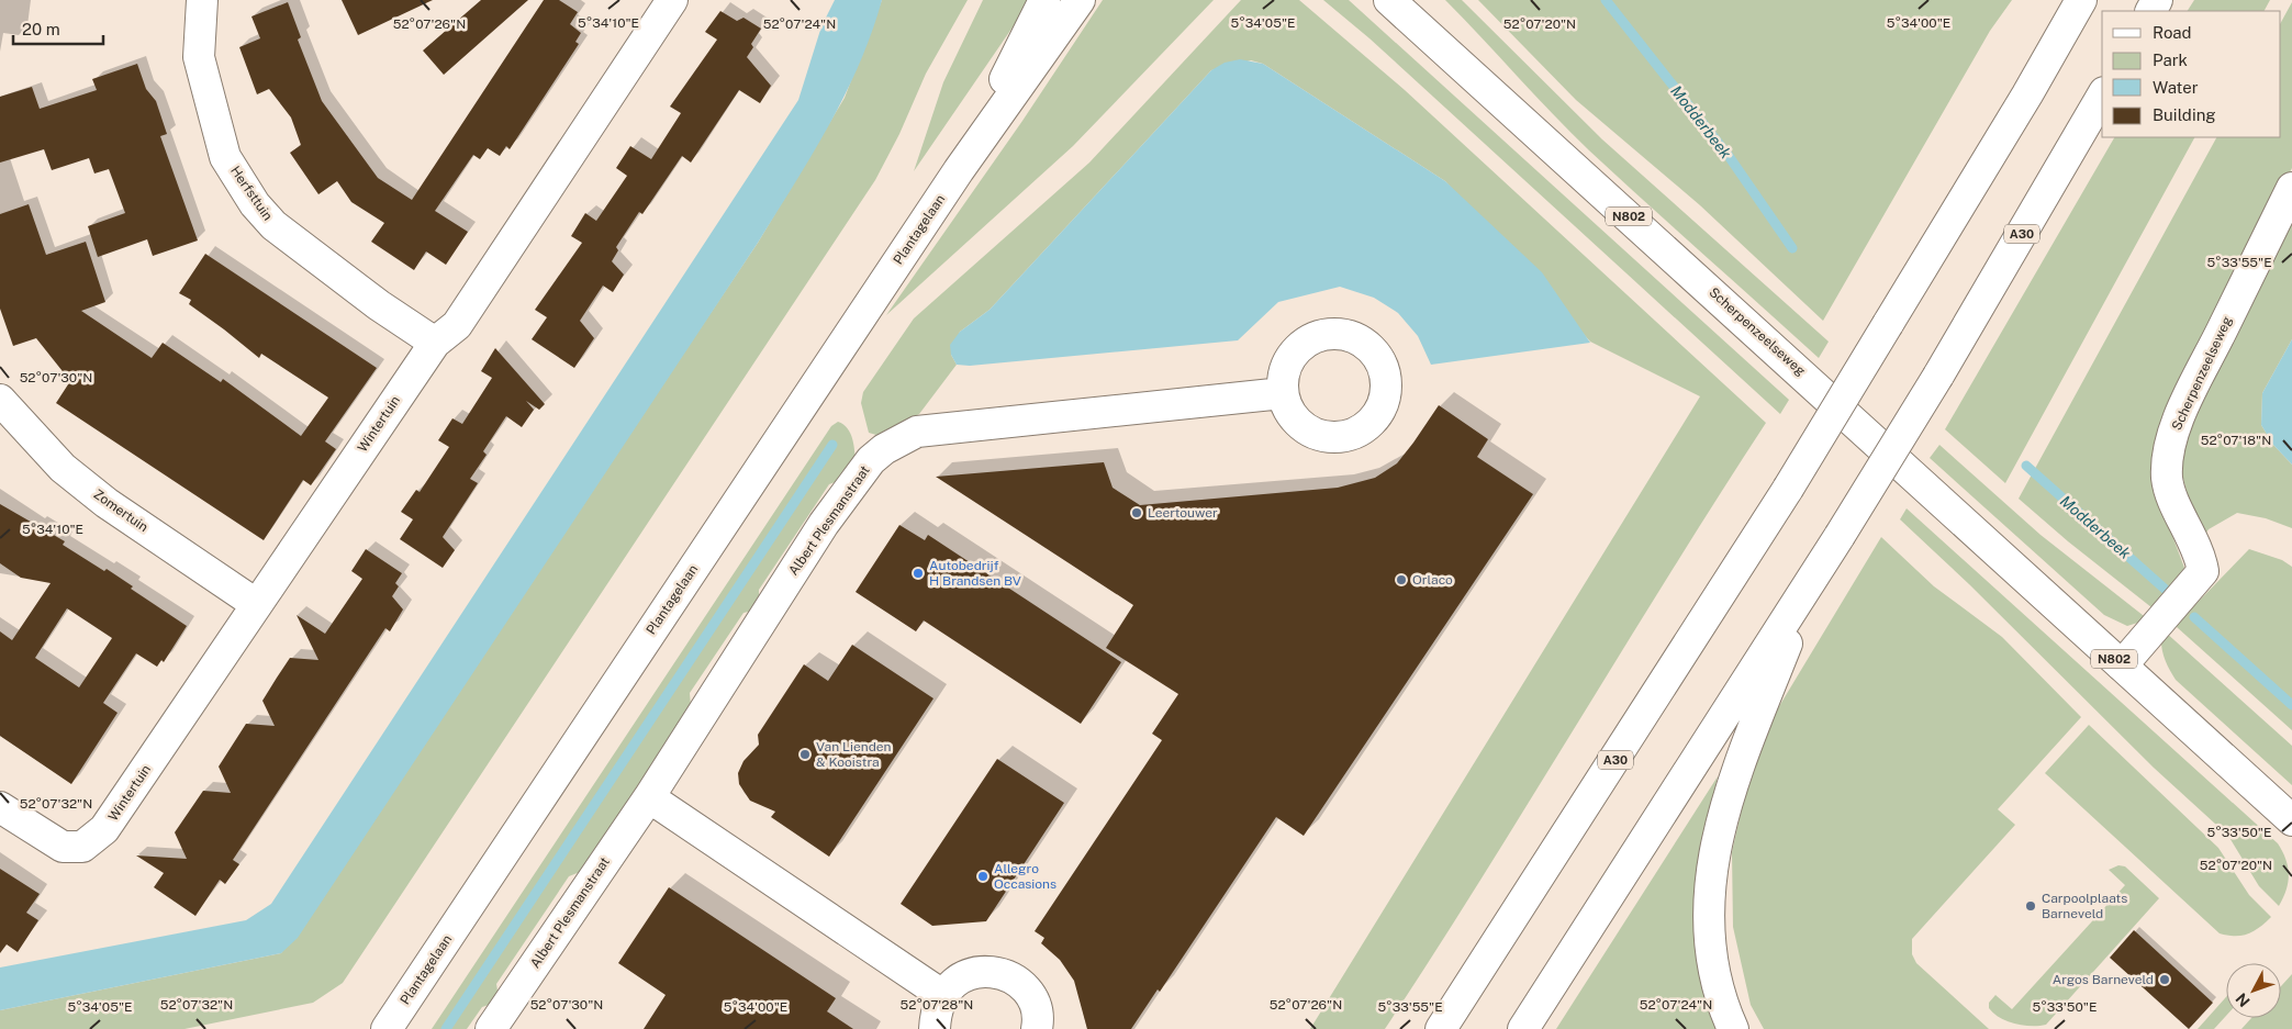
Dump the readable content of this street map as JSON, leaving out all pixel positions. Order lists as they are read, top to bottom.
{
  "streets": {
    "main road": [
      "Herfsttuin",
      "N802",
      "Plantagelaan",
      "A30",
      "Scherpenzeelseweg",
      "Wintertuin",
      "Zomertuin",
      "Albert Plesmanstraat"
    ]
  },
  "crossings": [
    ["Herfsttuin", "Wintertuin"],
    ["Wintertuin", "Zomertuin"]
  ],
  "water": ["Modderbeek"],
  "places": [
    "Leertouwer",
    "Autobedrijf H Brandsen BV",
    "Orlaco",
    "Van Lienden & Kooistra",
    "Allegro Occasions",
    "Carpoolplaats Barneveld",
    "Argos Barneveld"
  ],
  "legend": [
    "Road",
    "Park",
    "Water",
    "Building"
  ],
  "scale_bar": "20 m",
  "north": "bottom left",
  "coordinates": [
    "5°34'10\"E",
    "5°34'05\"E",
    "5°34'00\"E",
    "52°07'26\"N",
    "52°07'24\"N",
    "52°07'20\"N",
    "5°33'55\"E",
    "52°07'30\"N",
    "52°07'18\"N",
    "52°07'32\"N",
    "5°33'50\"E",
    "52°07'28\"N"
  ]
}
